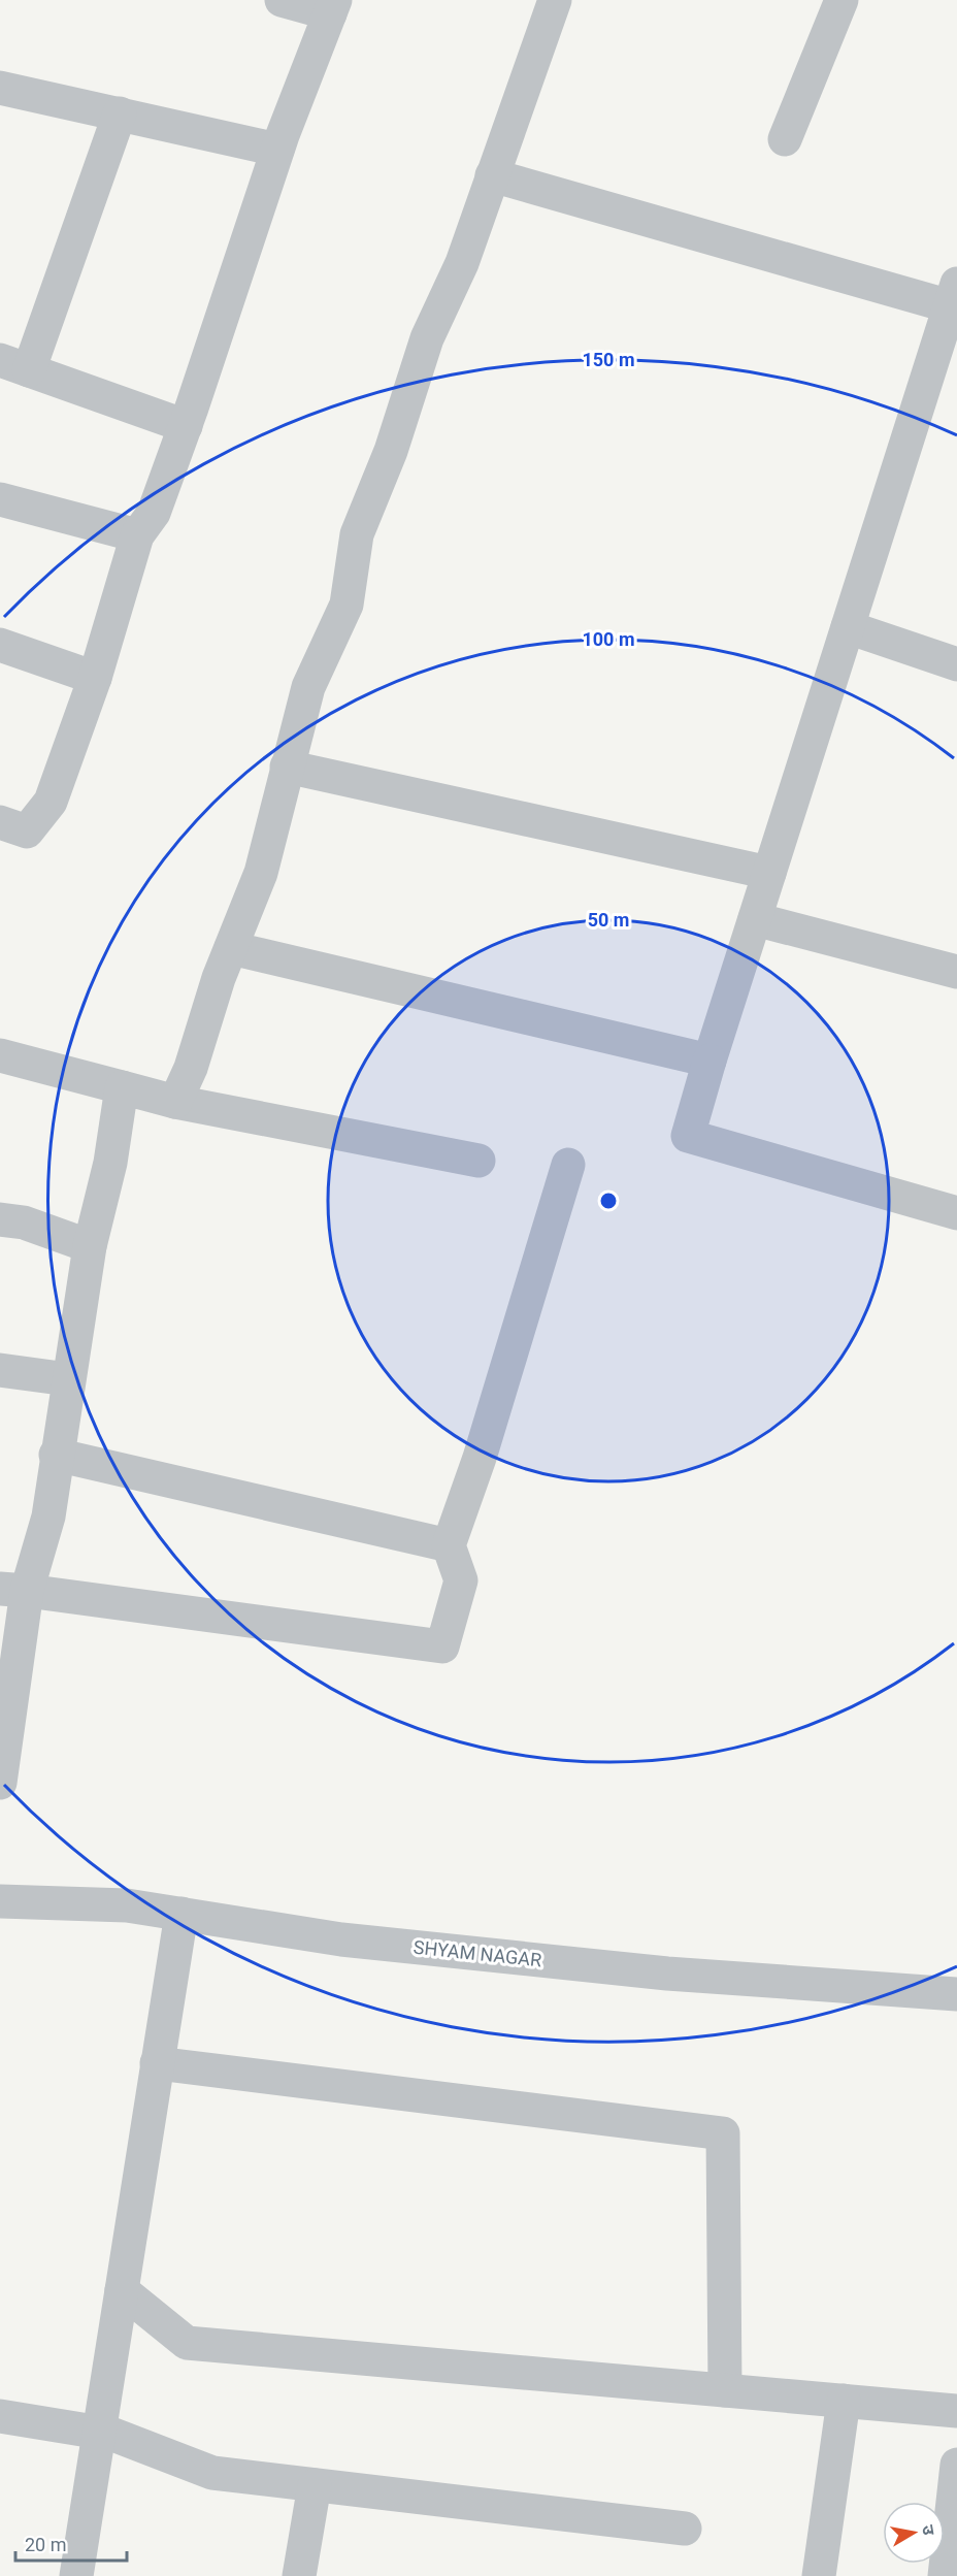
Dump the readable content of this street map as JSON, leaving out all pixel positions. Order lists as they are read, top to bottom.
{
  "streets": {
    "street": ["SHYAM NAGAR"]
  },
  "scale_bar": "20 m",
  "north": "right",
  "rings": ["150 m", "100 m", "50 m"]
}
